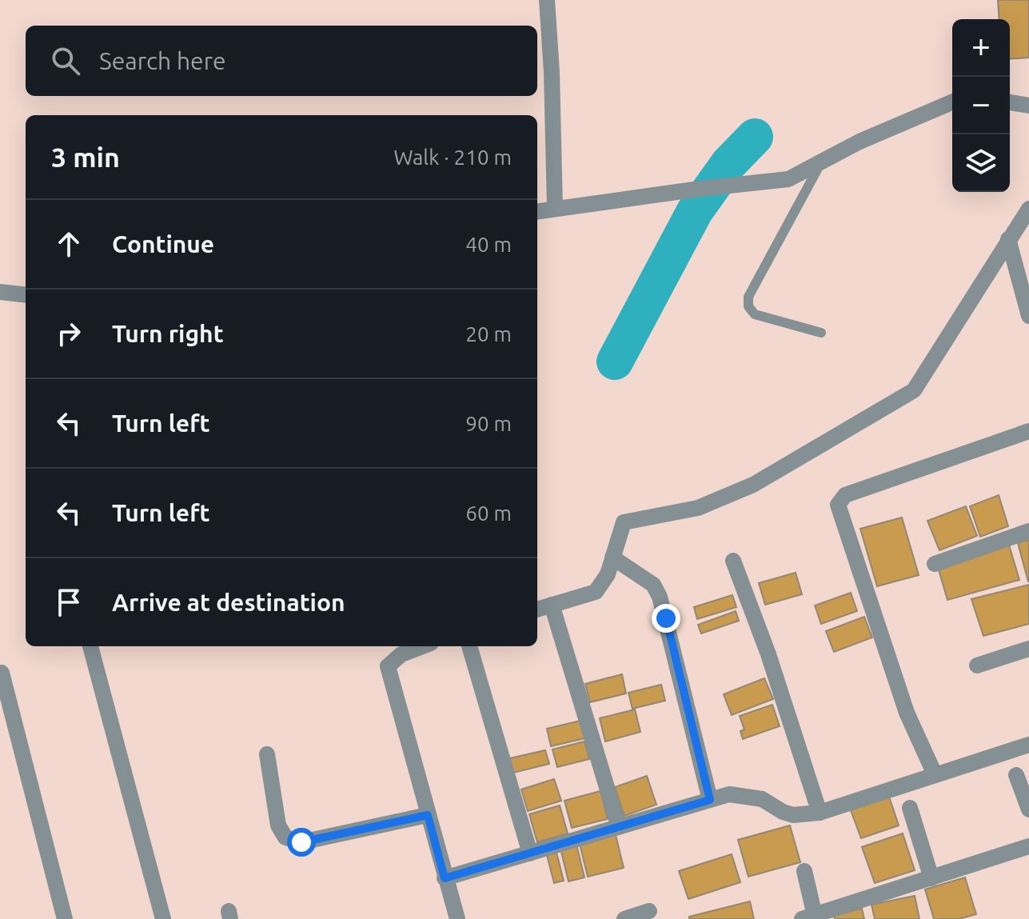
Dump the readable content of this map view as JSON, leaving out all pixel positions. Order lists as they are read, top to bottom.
{
  "page": {
    "map_buttons": ["+", "−"],
    "search": "Search here",
    "heading": ["3 min", "Walk · 210 m"],
    "list": [
      ["Continue", "40 m"],
      ["Turn right", "20 m"],
      ["Turn left", "90 m"],
      ["Turn left", "60 m"],
      "Arrive at destination"
    ]
  }
}
